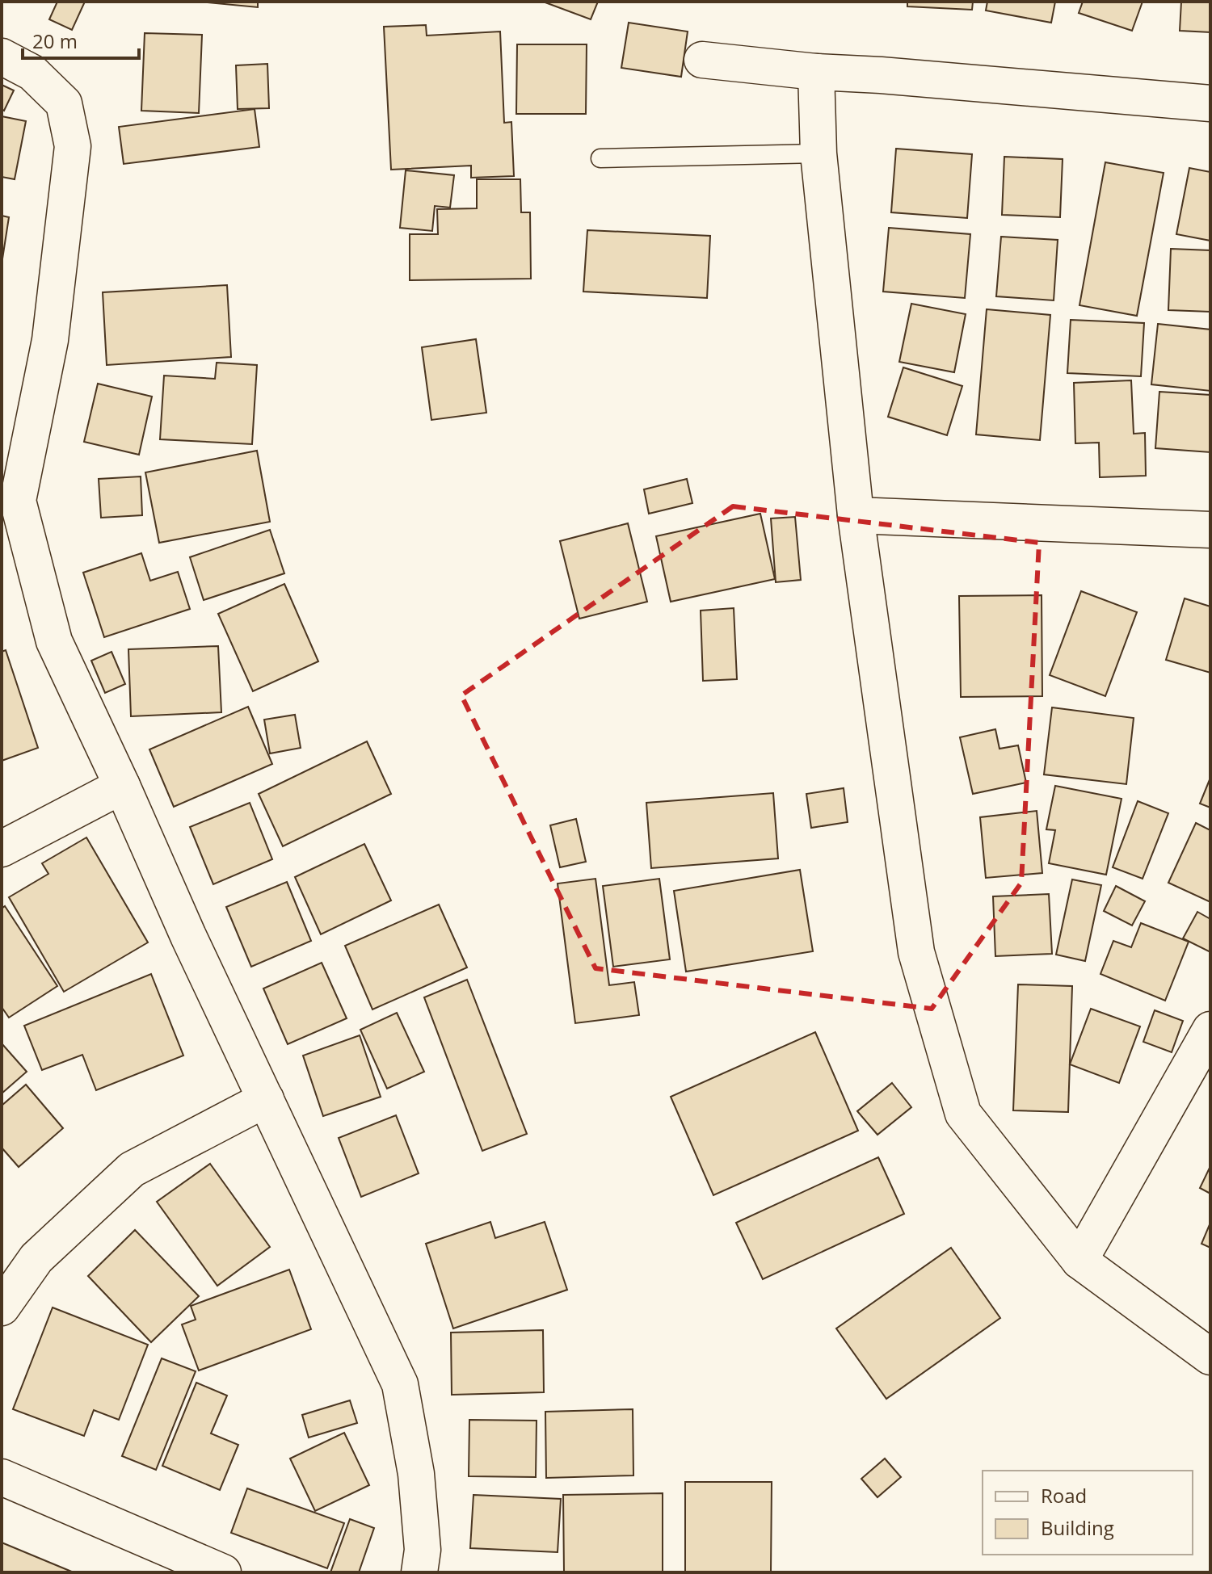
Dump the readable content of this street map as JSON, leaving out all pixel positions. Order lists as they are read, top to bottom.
{
  "legend": ["Road", "Building"],
  "scale_bar": "20 m"
}
